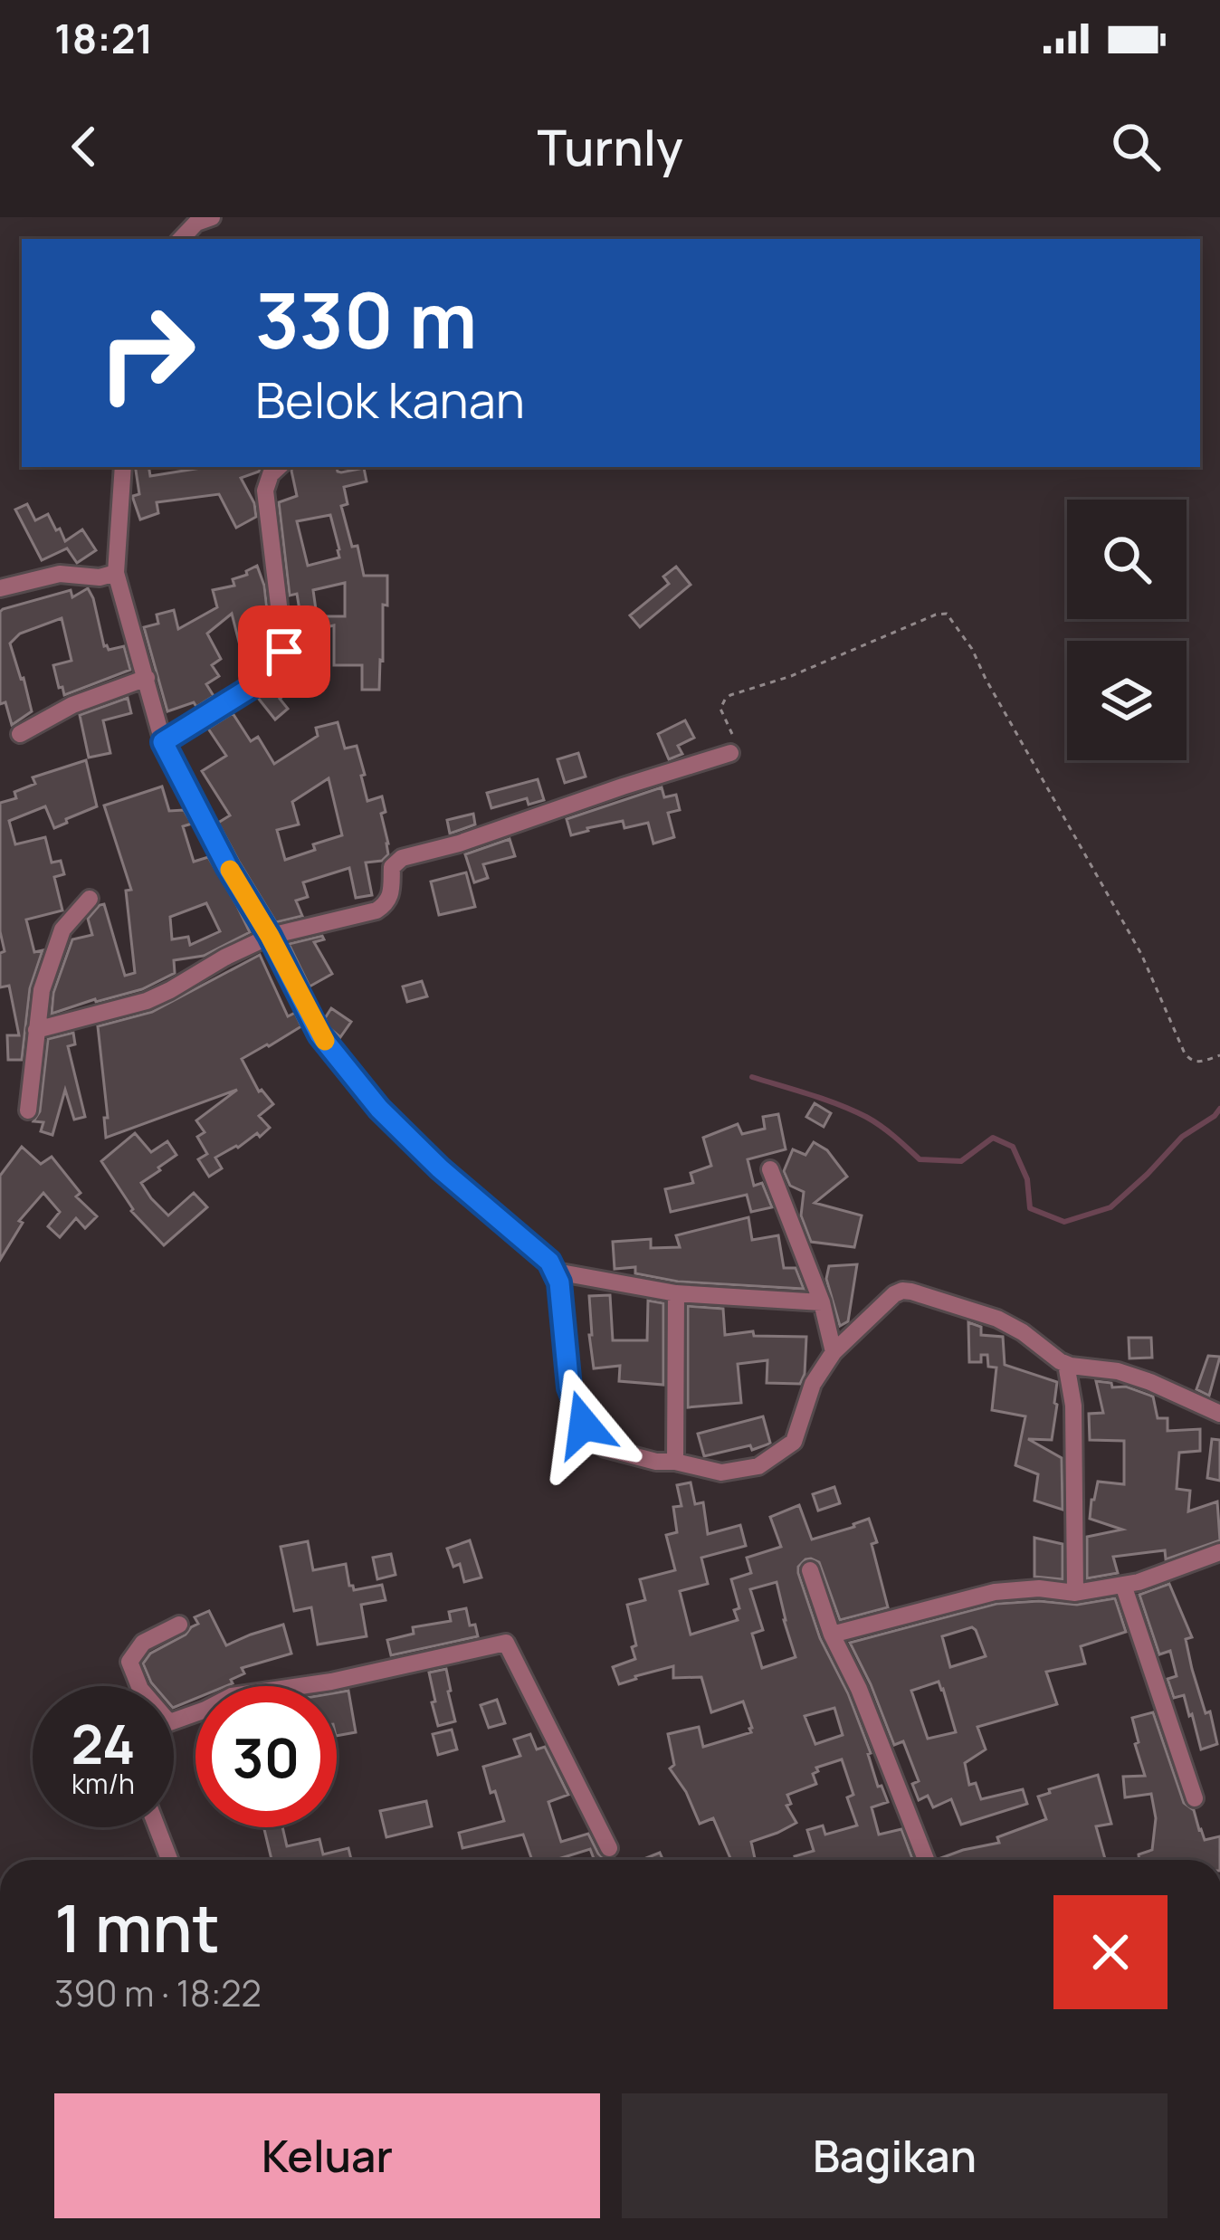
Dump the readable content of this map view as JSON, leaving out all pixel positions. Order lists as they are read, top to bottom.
{
  "page": {
    "status": "18:21",
    "header": "Turnly",
    "turn": ["330 m", "Belok kanan"],
    "speed": "24 km/h",
    "limit": "30",
    "heading": ["1 mnt", "390 m · 18:22"],
    "buttons": ["Keluar", "Bagikan"]
  }
}
